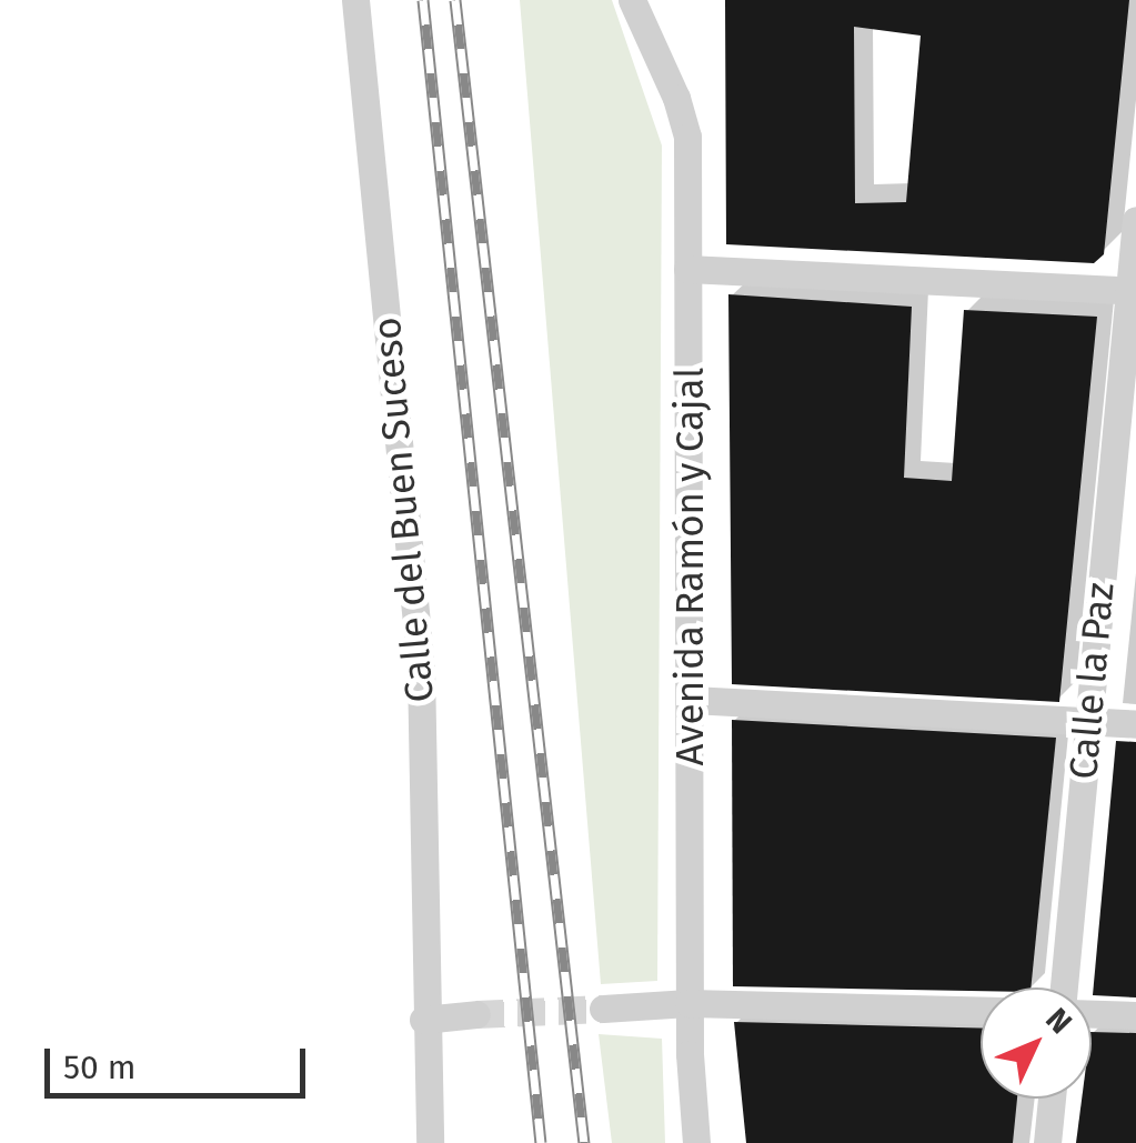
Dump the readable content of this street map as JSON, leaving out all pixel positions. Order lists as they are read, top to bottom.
{
  "streets": {
    "street": ["Calle del Buen Suceso", "Avenida Ramón y Cajal", "Calle la Paz"]
  },
  "scale_bar": "50 m",
  "north": "top right"
}
